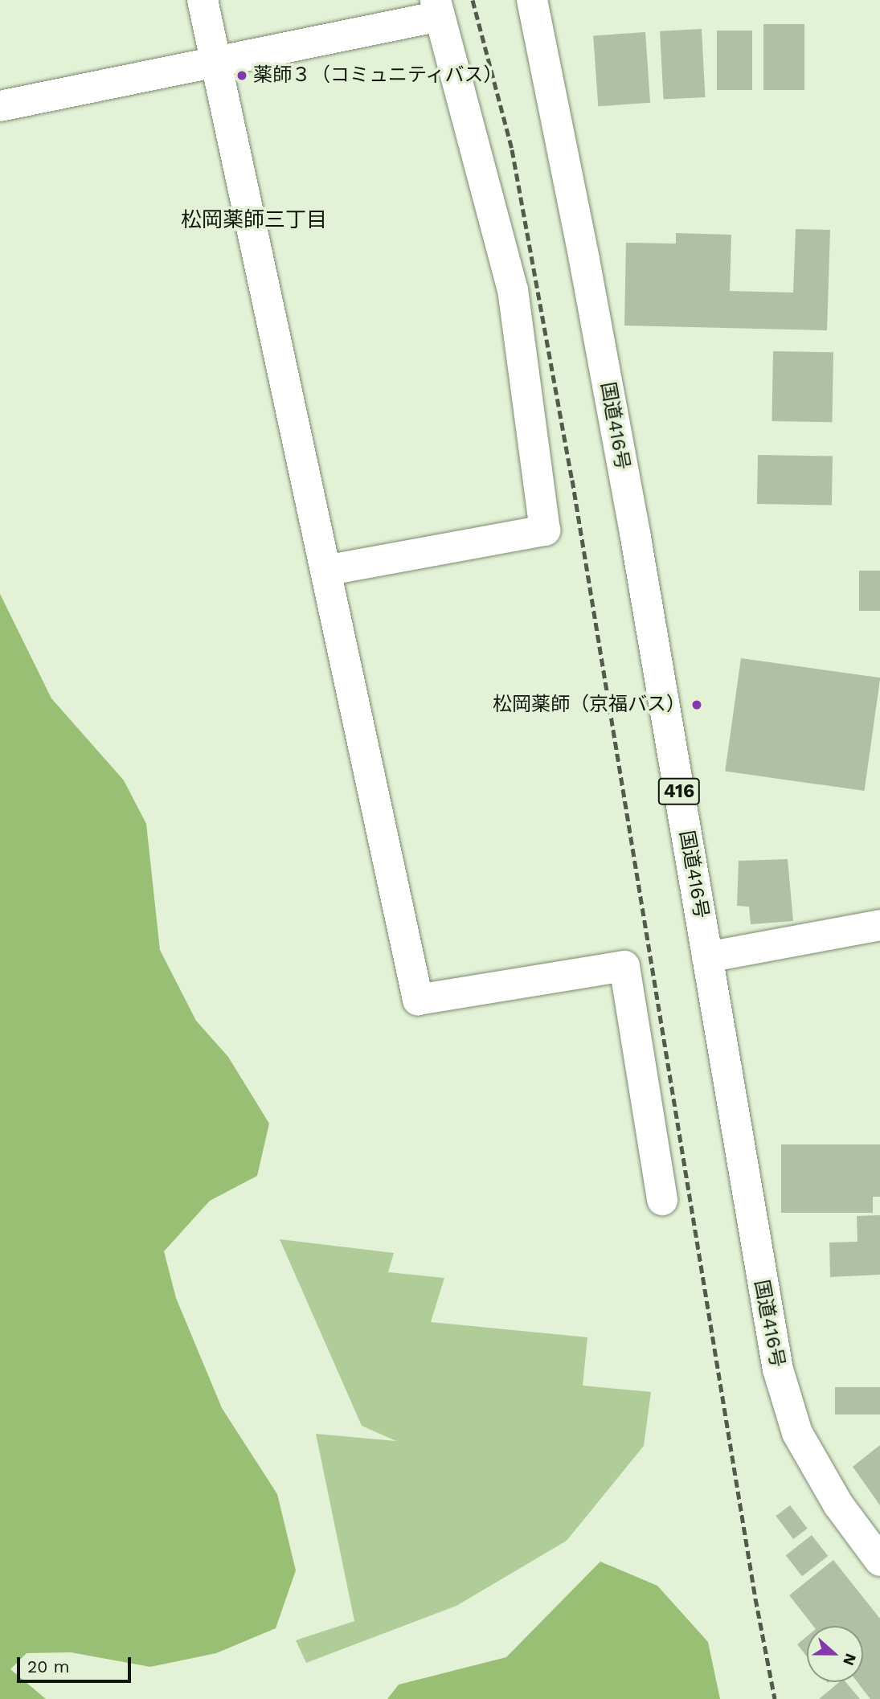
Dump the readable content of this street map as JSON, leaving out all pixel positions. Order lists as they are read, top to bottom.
{
  "streets": {
    "main road": ["国道416号", "416"]
  },
  "districts": ["松岡薬師三丁目"],
  "places": ["薬師３（コミュニティバス）", "松岡薬師（京福バス）"],
  "scale_bar": "20 m",
  "north": "right"
}
